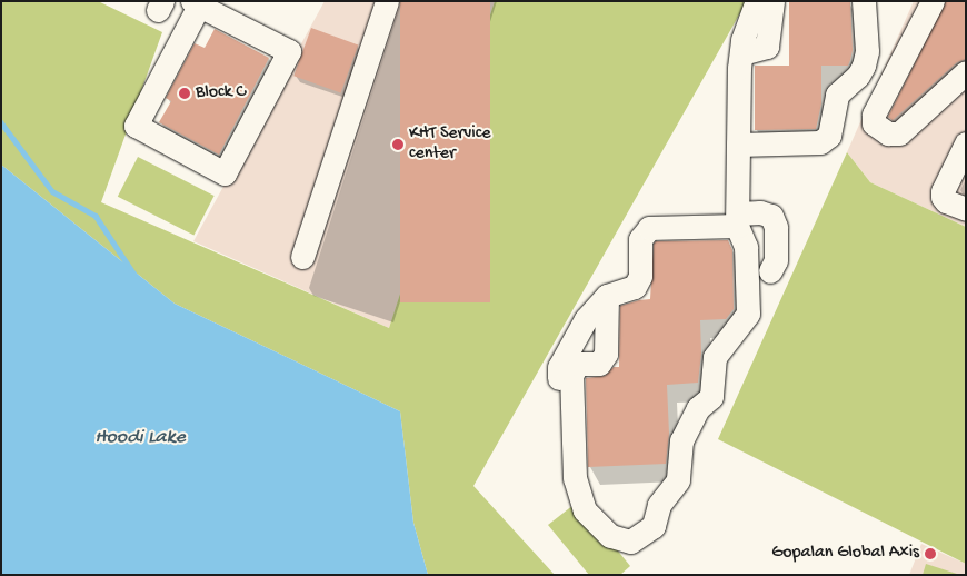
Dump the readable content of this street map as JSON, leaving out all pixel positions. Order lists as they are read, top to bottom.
{
  "water": ["Hoodi Lake"],
  "places": ["Block C", "KHT Service center", "Gopalan Global Axis"]
}
